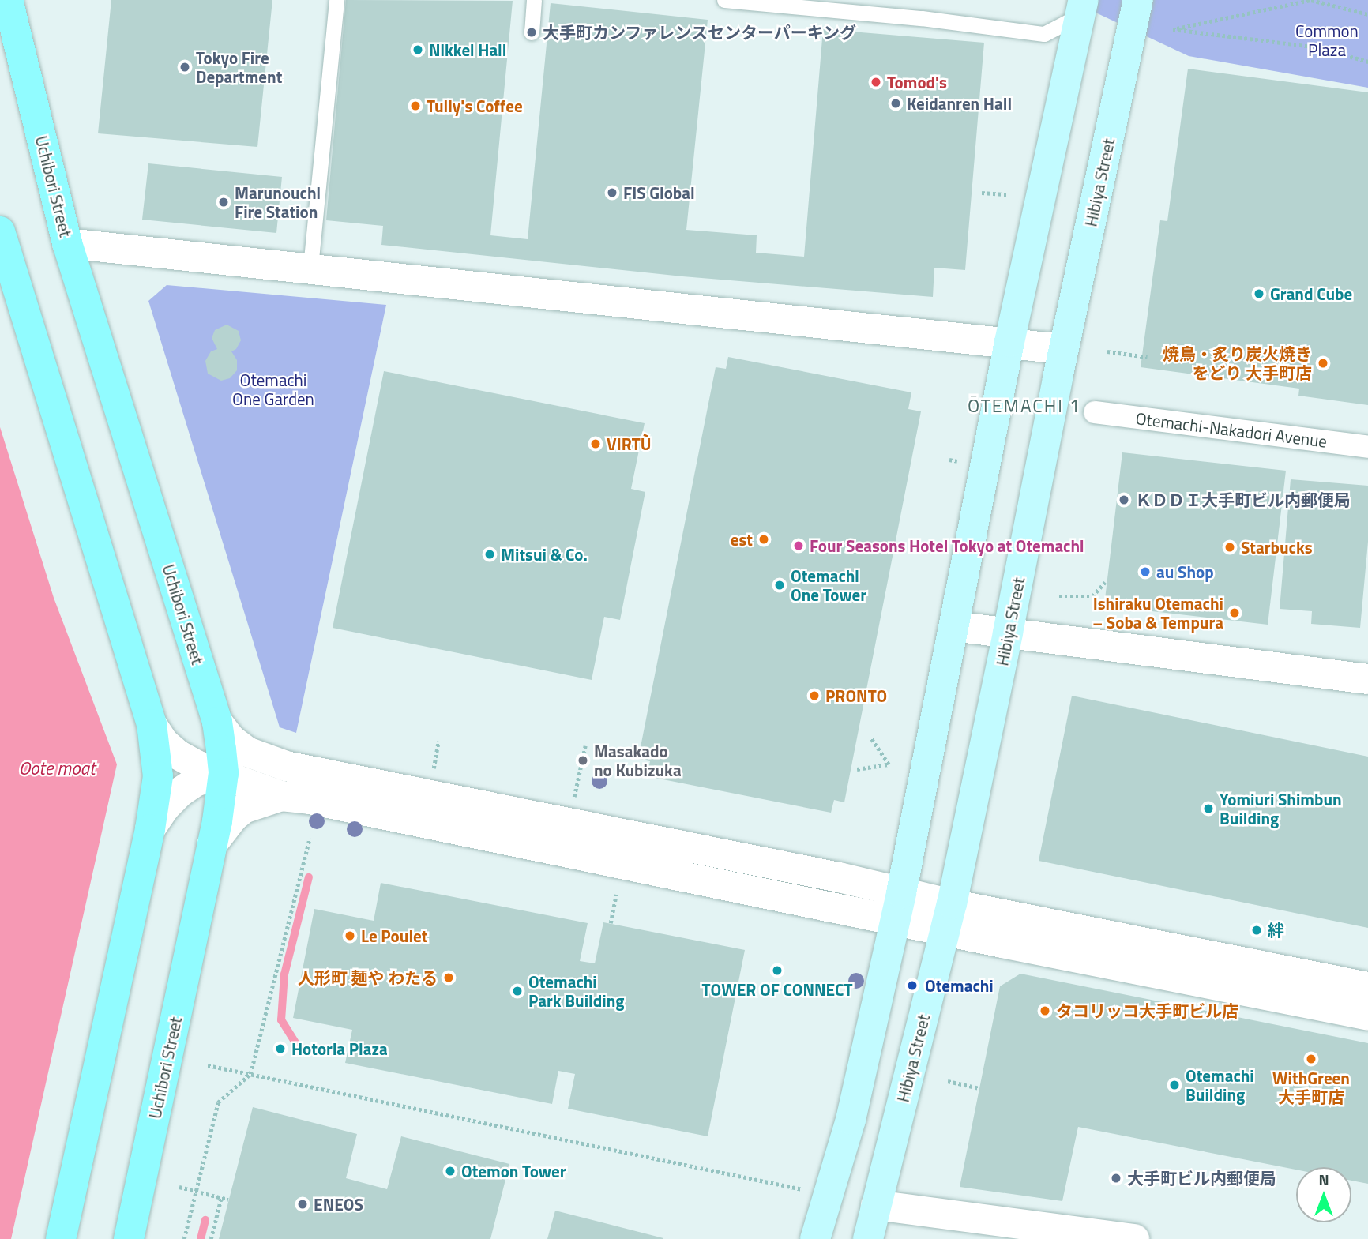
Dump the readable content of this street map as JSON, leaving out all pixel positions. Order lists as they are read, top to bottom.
{
  "streets": {
    "main road": ["Hibiya Street", "Uchibori Street"],
    "street": ["Otemachi-Nakadori Avenue"]
  },
  "districts": ["ŌTEMACHI 1"],
  "water": ["Oote moat"],
  "parks": ["Common Plaza", "Otemachi One Garden"],
  "places": [
    "大手町カンファレンスセンターパーキング",
    "Nikkei Hall",
    "Tokyo Fire Department",
    "Tomod's",
    "Keidanren Hall",
    "Tully's Coffee",
    "FIS Global",
    "Marunouchi Fire Station",
    "Grand Cube",
    "焼鳥・炙り炭火焼き をどり 大手町店",
    "VIRTÙ",
    "ＫＤＤＩ大手町ビル内郵便局",
    "est",
    "Four Seasons Hotel Tokyo at Otemachi",
    "Starbucks",
    "Mitsui & Co.",
    "au Shop",
    "Otemachi One Tower",
    "Ishiraku Otemachi – Soba & Tempura",
    "PRONTO",
    "Masakado no Kubizuka",
    "Yomiuri Shimbun Building",
    "絆",
    "Le Poulet",
    "TOWER OF CONNECT",
    "人形町 麺や わたる",
    "Otemachi",
    "Otemachi Park Building",
    "タコリッコ大手町ビル店",
    "Hotoria Plaza",
    "WithGreen 大手町店",
    "Otemachi Building",
    "Otemon Tower",
    "大手町ビル内郵便局",
    "ENEOS"
  ],
  "north": "top"
}
